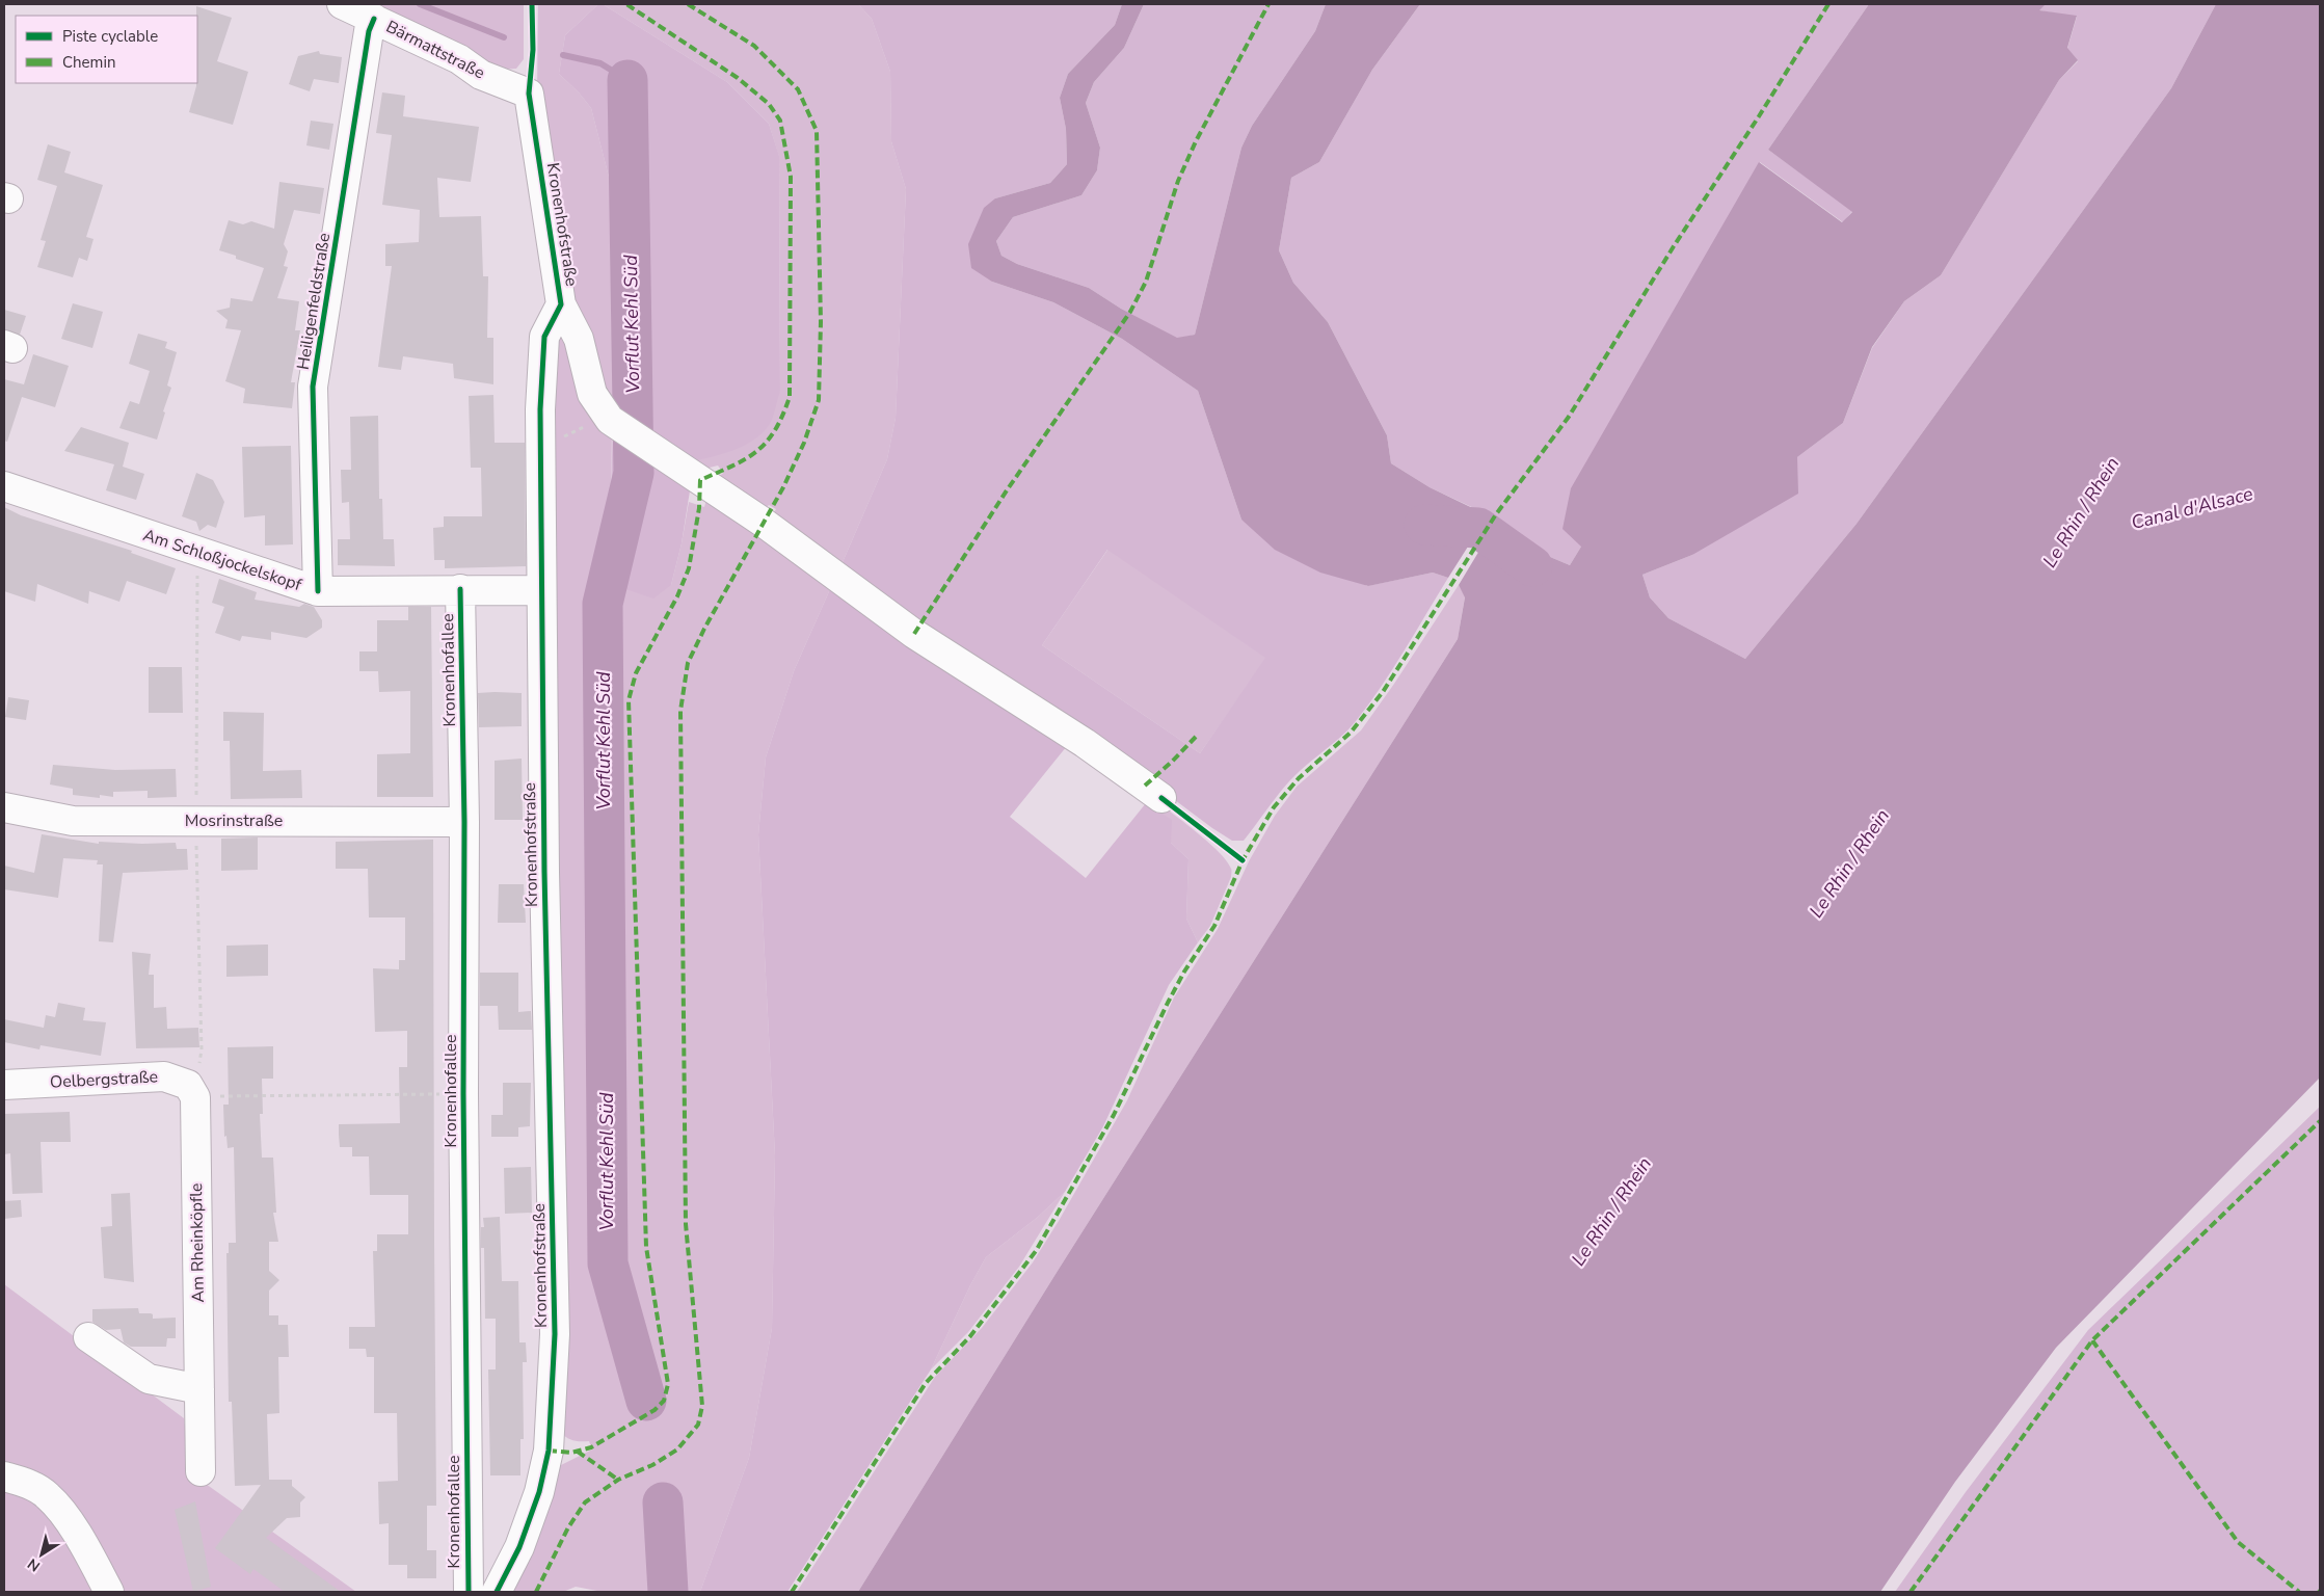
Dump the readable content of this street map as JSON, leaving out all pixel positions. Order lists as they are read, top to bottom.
{
  "streets": {
    "street": [
      "Bärmattstraße",
      "Kronenhofstraße",
      "Heiligenfeldstraße",
      "Am Schloßjockelskopf",
      "Kronenhofallee",
      "Mosrinstraße",
      "Oelbergstraße",
      "Am Rheinköpfle"
    ]
  },
  "crossings": [
    ["Bärmattstraße", "Kronenhofstraße"],
    ["Bärmattstraße", "Heiligenfeldstraße"],
    ["Kronenhofstraße", "Am Schloßjockelskopf"],
    ["Heiligenfeldstraße", "Am Schloßjockelskopf"],
    ["Am Schloßjockelskopf", "Kronenhofallee"],
    ["Kronenhofallee", "Mosrinstraße"],
    ["Oelbergstraße", "Am Rheinköpfle"]
  ],
  "water": ["Vorflut Kehl Süd", "Canal d'Alsace", "Le Rhin / Rhein"],
  "legend": ["Piste cyclable", "Chemin"],
  "north": "bottom left"
}
